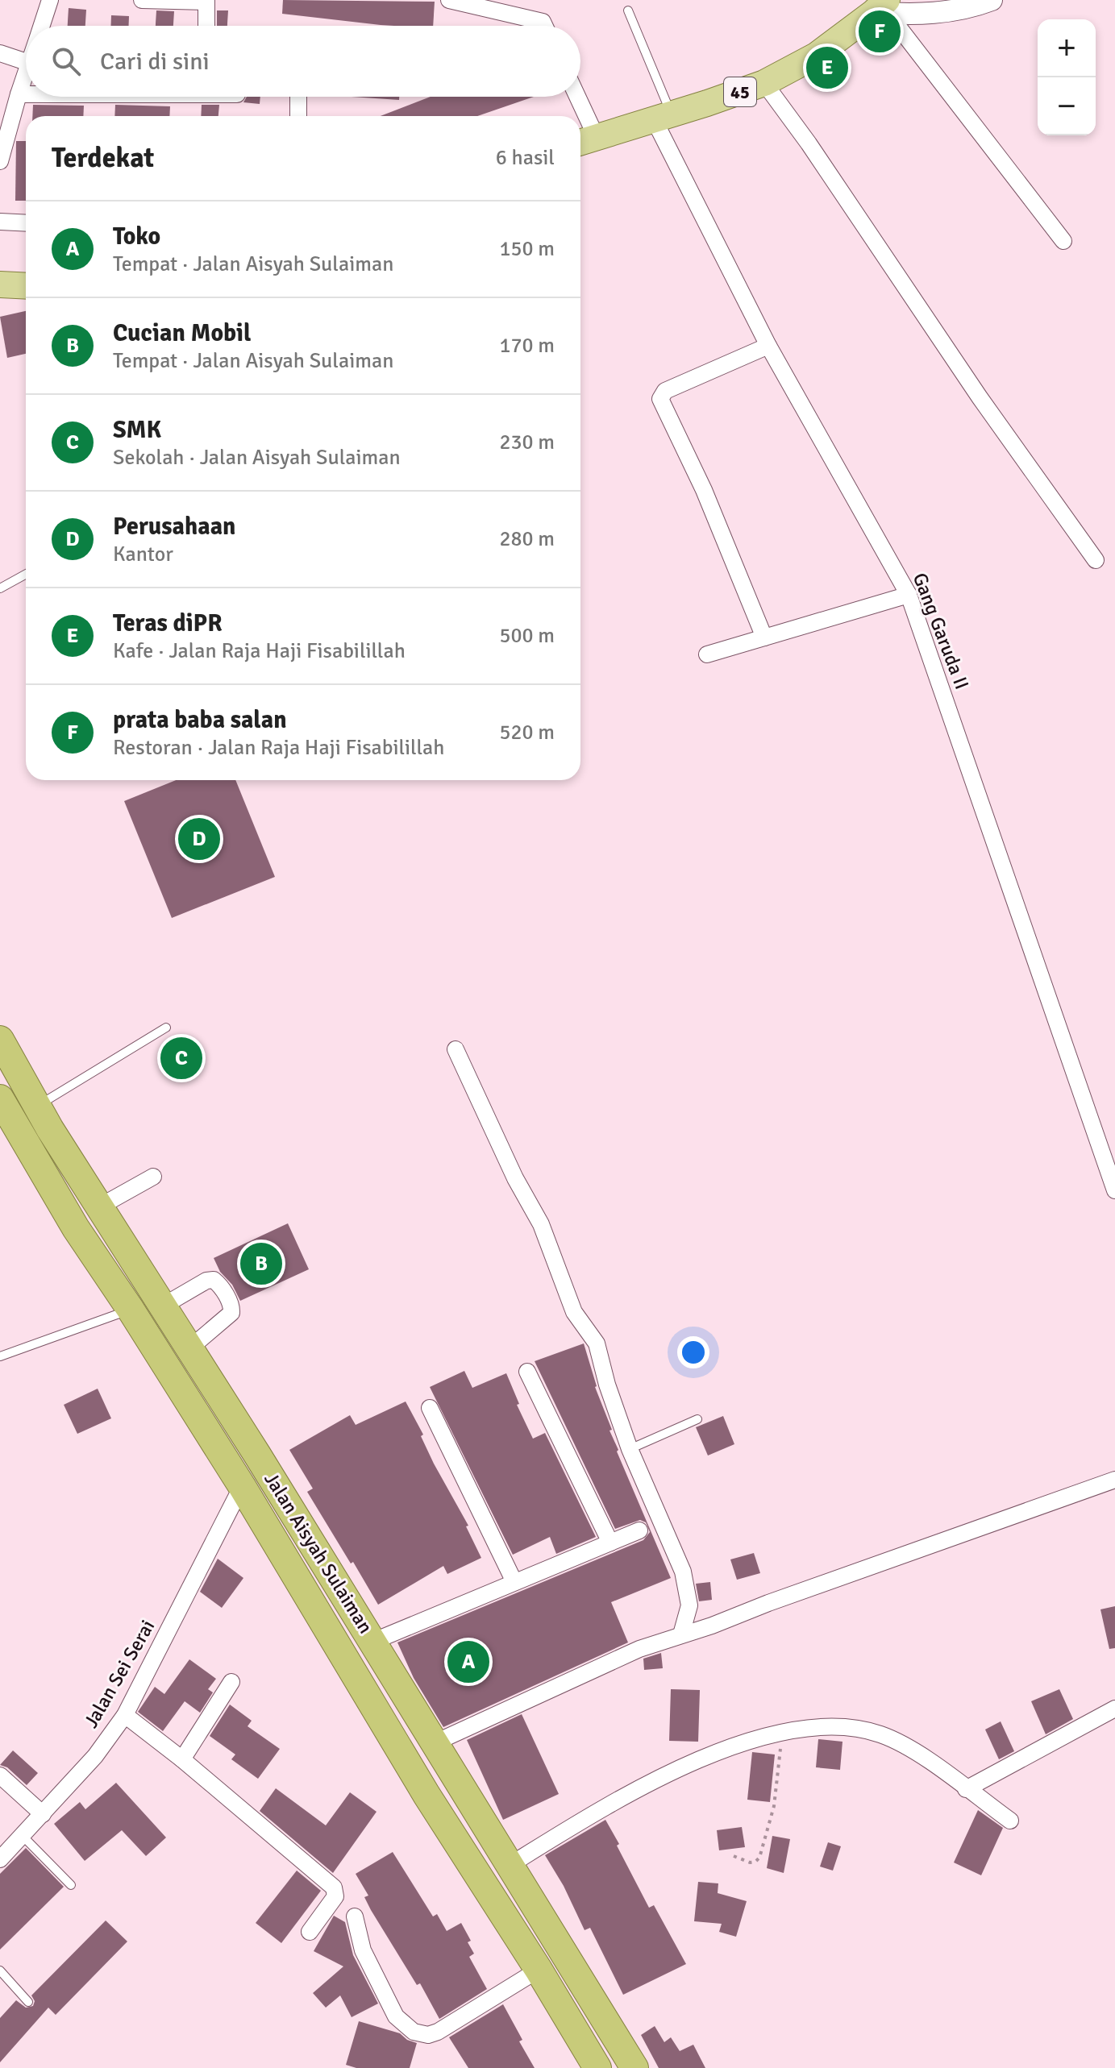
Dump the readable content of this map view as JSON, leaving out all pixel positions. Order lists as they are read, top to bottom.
{
  "streets": {
    "highway": ["Jalan Aisyah Sulaiman"],
    "main road": ["45"],
    "street": ["Gang Garuda II", "Jalan Sei Serai"]
  },
  "crossings": [
    ["45", "Gang Garuda II"],
    ["Jalan Aisyah Sulaiman", "Jalan Sei Serai"]
  ],
  "page": {
    "pins": [
      "F",
      "E",
      "D",
      "C",
      "B",
      "A"
    ],
    "map_buttons": ["+", "−"],
    "search": "Cari di sini",
    "heading": ["Terdekat", "6 hasil"],
    "list": [
      {
        "mark": "A",
        "name": "Toko",
        "note": "Tempat · Jalan Aisyah Sulaiman",
        "value": "150 m"
      },
      {
        "mark": "B",
        "name": "Cucian Mobil",
        "note": "Tempat · Jalan Aisyah Sulaiman",
        "value": "170 m"
      },
      {
        "mark": "C",
        "name": "SMK",
        "note": "Sekolah · Jalan Aisyah Sulaiman",
        "value": "230 m"
      },
      {
        "mark": "D",
        "name": "Perusahaan",
        "note": "Kantor",
        "value": "280 m"
      },
      {
        "mark": "E",
        "name": "Teras diPR",
        "note": "Kafe · Jalan Raja Haji Fisabilillah",
        "value": "500 m"
      },
      {
        "mark": "F",
        "name": "prata baba salan",
        "note": "Restoran · Jalan Raja Haji Fisabilillah",
        "value": "520 m"
      }
    ]
  }
}
